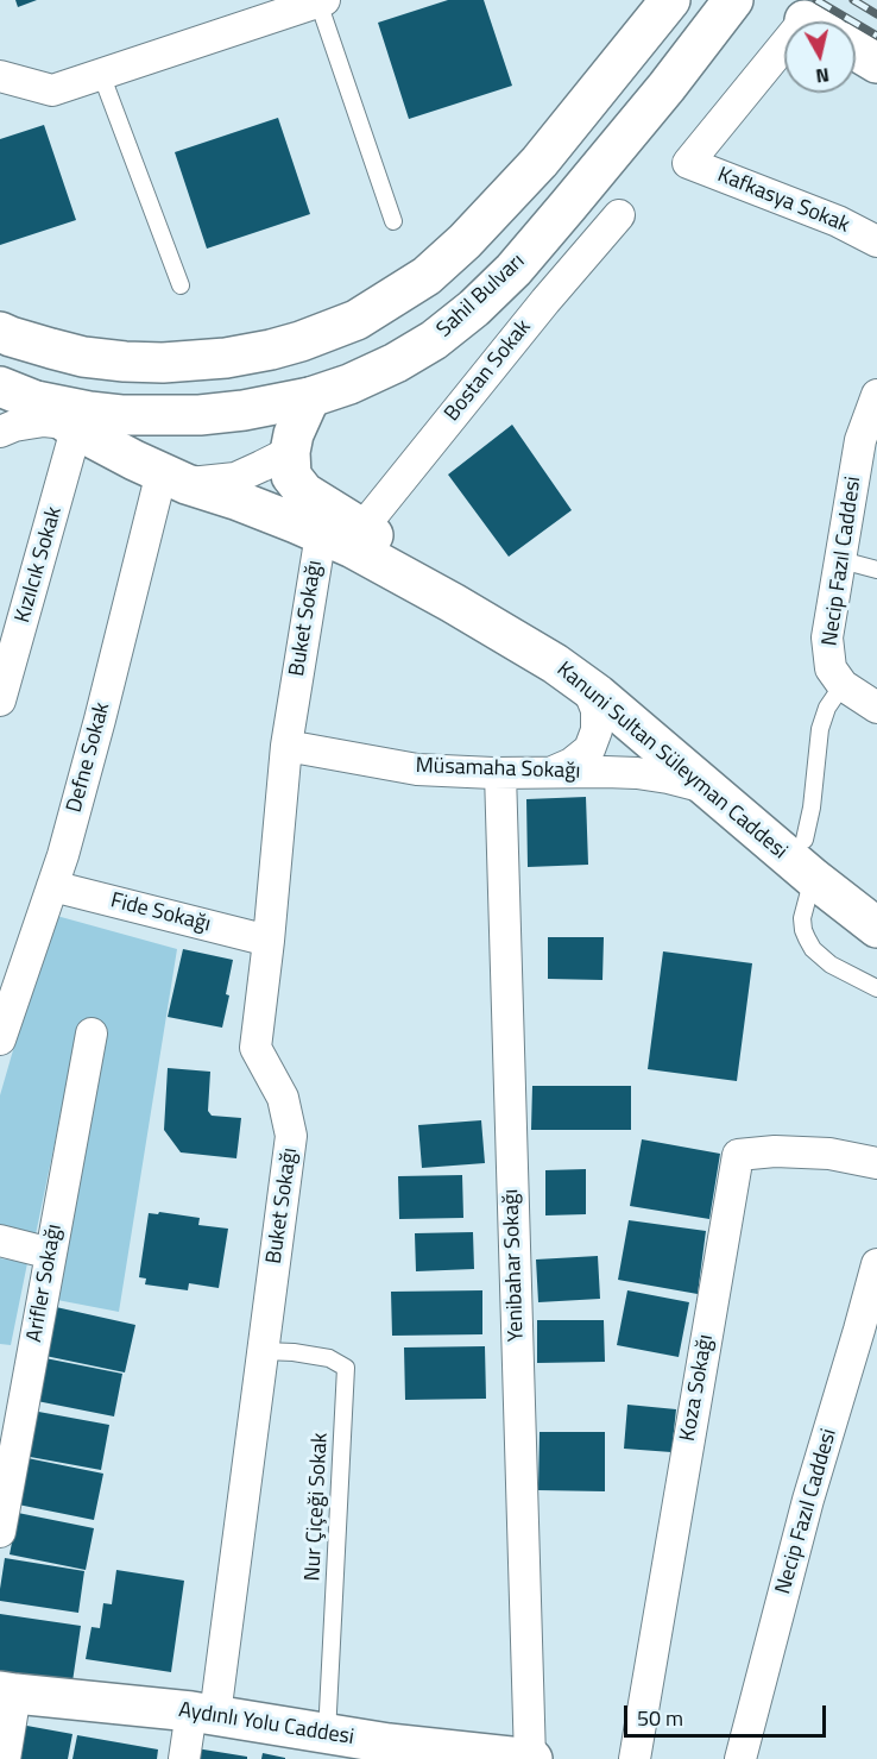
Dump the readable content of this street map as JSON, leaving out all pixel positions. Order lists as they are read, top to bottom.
{
  "streets": {
    "main road": ["Sahil Bulvarı", "Kanuni Sultan Süleyman Caddesi", "Aydınlı Yolu Caddesi"],
    "street": [
      "Kafkasya Sokak",
      "Bostan Sokak",
      "Necip Fazıl Caddesi",
      "Kızılcık Sokak",
      "Buket Sokağı",
      "Defne Sokak",
      "Müsamaha Sokağı",
      "Fide Sokağı",
      "Yenibahar Sokağı",
      "Arifler Sokağı",
      "Koza Sokağı"
    ],
    "lane": ["Nur Çiçeği Sokak"]
  },
  "crossings": [
    ["Sahil Bulvarı", "Kızılcık Sokak"],
    ["Sahil Bulvarı", "Kanuni Sultan Süleyman Caddesi"],
    ["Bostan Sokak", "Kanuni Sultan Süleyman Caddesi"],
    ["Kızılcık Sokak", "Kanuni Sultan Süleyman Caddesi"],
    ["Buket Sokağı", "Kanuni Sultan Süleyman Caddesi"],
    ["Buket Sokağı", "Müsamaha Sokağı"],
    ["Buket Sokağı", "Fide Sokağı"],
    ["Buket Sokağı", "Nur Çiçeği Sokak"],
    ["Buket Sokağı", "Aydınlı Yolu Caddesi"],
    ["Defne Sokak", "Kanuni Sultan Süleyman Caddesi"],
    ["Defne Sokak", "Fide Sokağı"],
    ["Kanuni Sultan Süleyman Caddesi", "Müsamaha Sokağı"],
    ["Müsamaha Sokağı", "Yenibahar Sokağı"],
    ["Yenibahar Sokağı", "Aydınlı Yolu Caddesi"],
    ["Nur Çiçeği Sokak", "Aydınlı Yolu Caddesi"]
  ],
  "scale_bar": "50 m",
  "north": "bottom"
}
